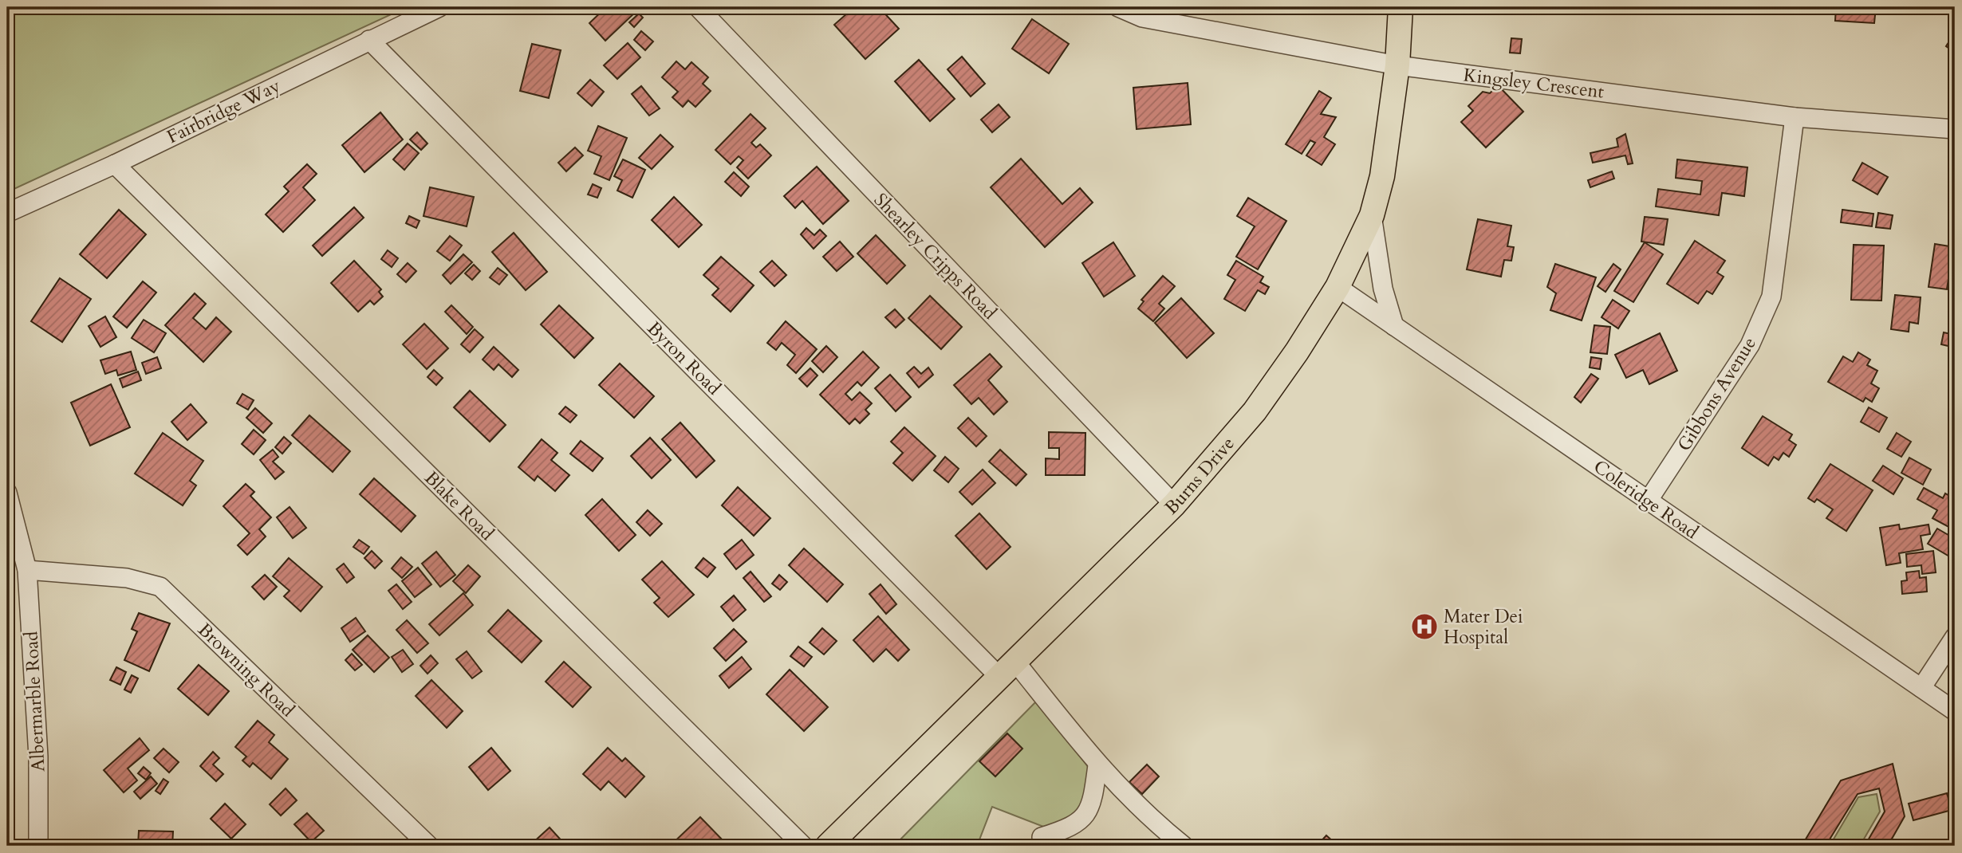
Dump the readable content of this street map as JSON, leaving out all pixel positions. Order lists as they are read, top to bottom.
{
  "streets": {
    "main road": ["Burns Drive"],
    "street": [
      "Kingsley Crescent",
      "Fairbridge Way",
      "Shearley Cripps Road",
      "Byron Road",
      "Gibbons Avenue",
      "Coleridge Road",
      "Blake Road",
      "Browning Road",
      "Albermarble Road"
    ]
  },
  "crossings": [
    ["Kingsley Crescent", "Gibbons Avenue"],
    ["Kingsley Crescent", "Burns Drive"],
    ["Fairbridge Way", "Byron Road"],
    ["Fairbridge Way", "Blake Road"],
    ["Shearley Cripps Road", "Burns Drive"],
    ["Byron Road", "Burns Drive"],
    ["Gibbons Avenue", "Coleridge Road"],
    ["Burns Drive", "Coleridge Road"],
    ["Browning Road", "Albermarble Road"]
  ],
  "places": {
    "hospital": ["Mater Dei Hospital"]
  }
}
